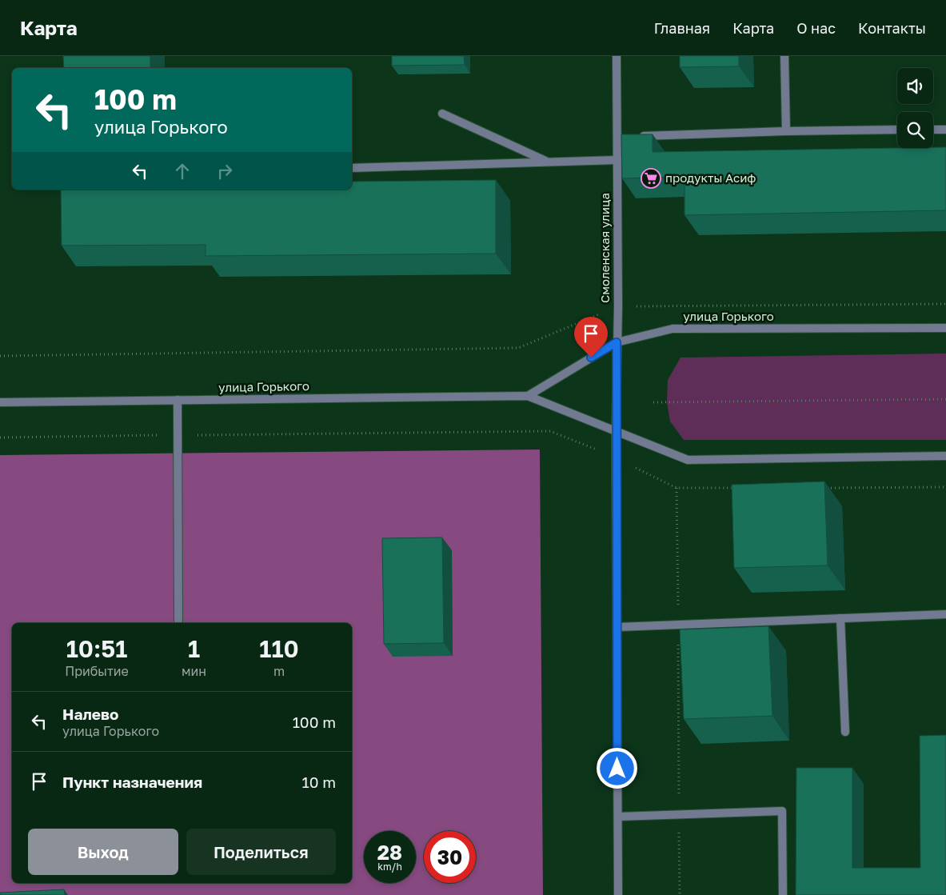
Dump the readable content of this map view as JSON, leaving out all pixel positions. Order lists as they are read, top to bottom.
{
  "streets": {
    "street": ["Смоленская улица", "улица Горького"]
  },
  "crossings": [
    ["Смоленская улица", "улица Горького"]
  ],
  "places": {
    "supermarket": ["продукты Асиф"]
  },
  "page": {
    "header": "Карта",
    "nav": [
      "Главная",
      "Карта",
      "О нас",
      "Контакты"
    ],
    "turn": ["100 m", "улица Горького"],
    "eta": [
      "10:51",
      "Прибытие",
      "1",
      "мин",
      "110",
      "m"
    ],
    "list": [
      {
        "name": "Налево",
        "note": "улица Горького",
        "value": "100 m"
      },
      {
        "name": "Пункт назначения",
        "value": "10 m"
      }
    ],
    "buttons": ["Выход", "Поделиться"],
    "speed": "28 km/h",
    "limit": "30"
  }
}
